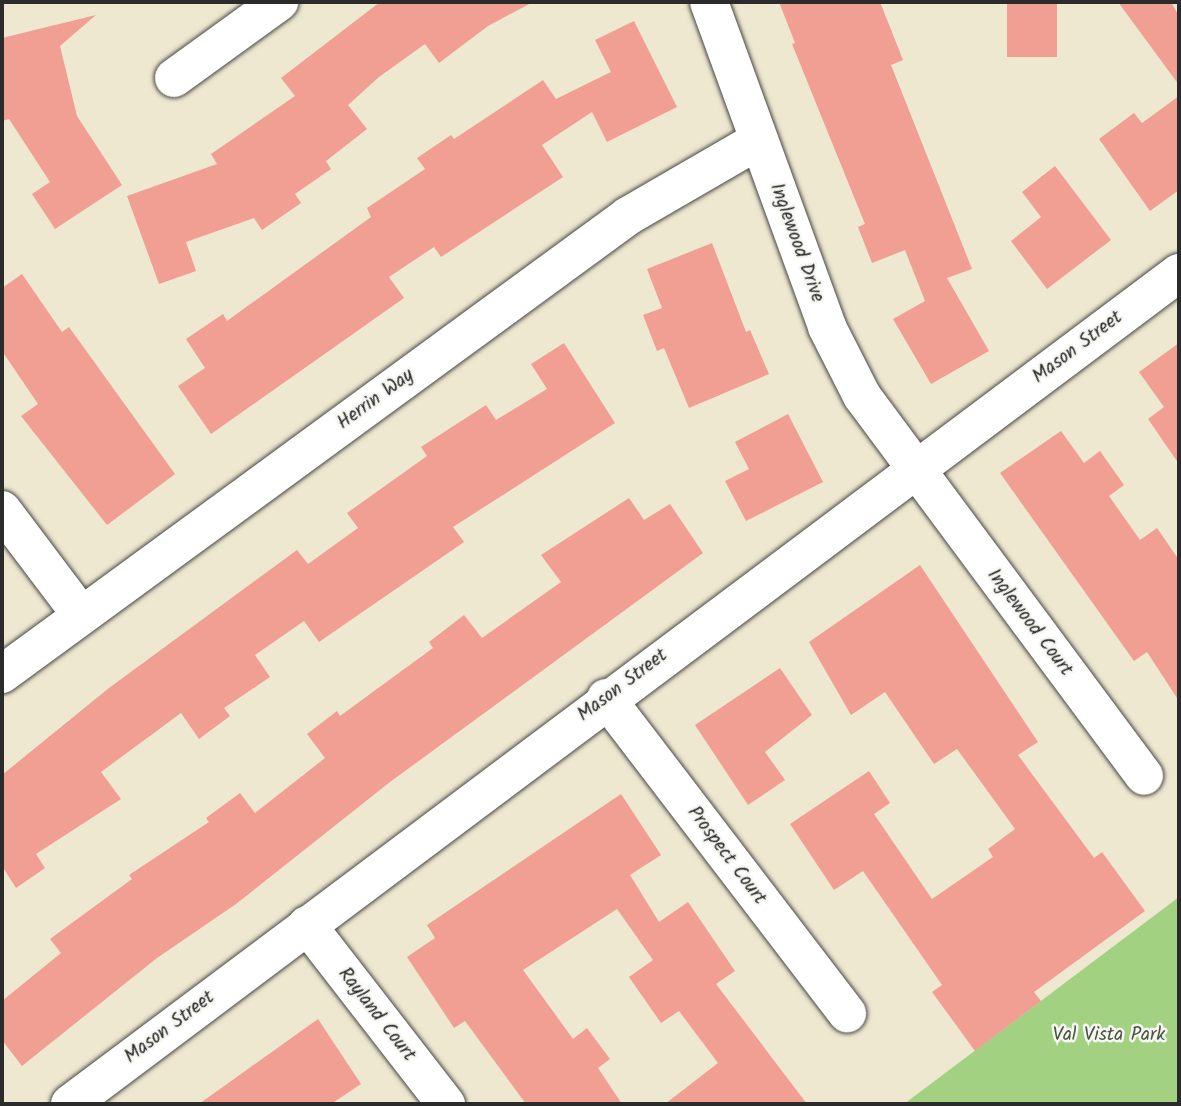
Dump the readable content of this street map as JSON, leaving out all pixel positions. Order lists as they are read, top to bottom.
{
  "streets": {
    "street": [
      "Inglewood Drive",
      "Mason Street",
      "Herrin Way",
      "Inglewood Court",
      "Prospect Court",
      "Rayland Court"
    ]
  },
  "crossings": [
    ["Inglewood Drive", "Mason Street"],
    ["Inglewood Drive", "Herrin Way"],
    ["Inglewood Drive", "Inglewood Court"],
    ["Mason Street", "Inglewood Court"],
    ["Mason Street", "Prospect Court"],
    ["Mason Street", "Rayland Court"]
  ],
  "parks": ["Val Vista Park"]
}
